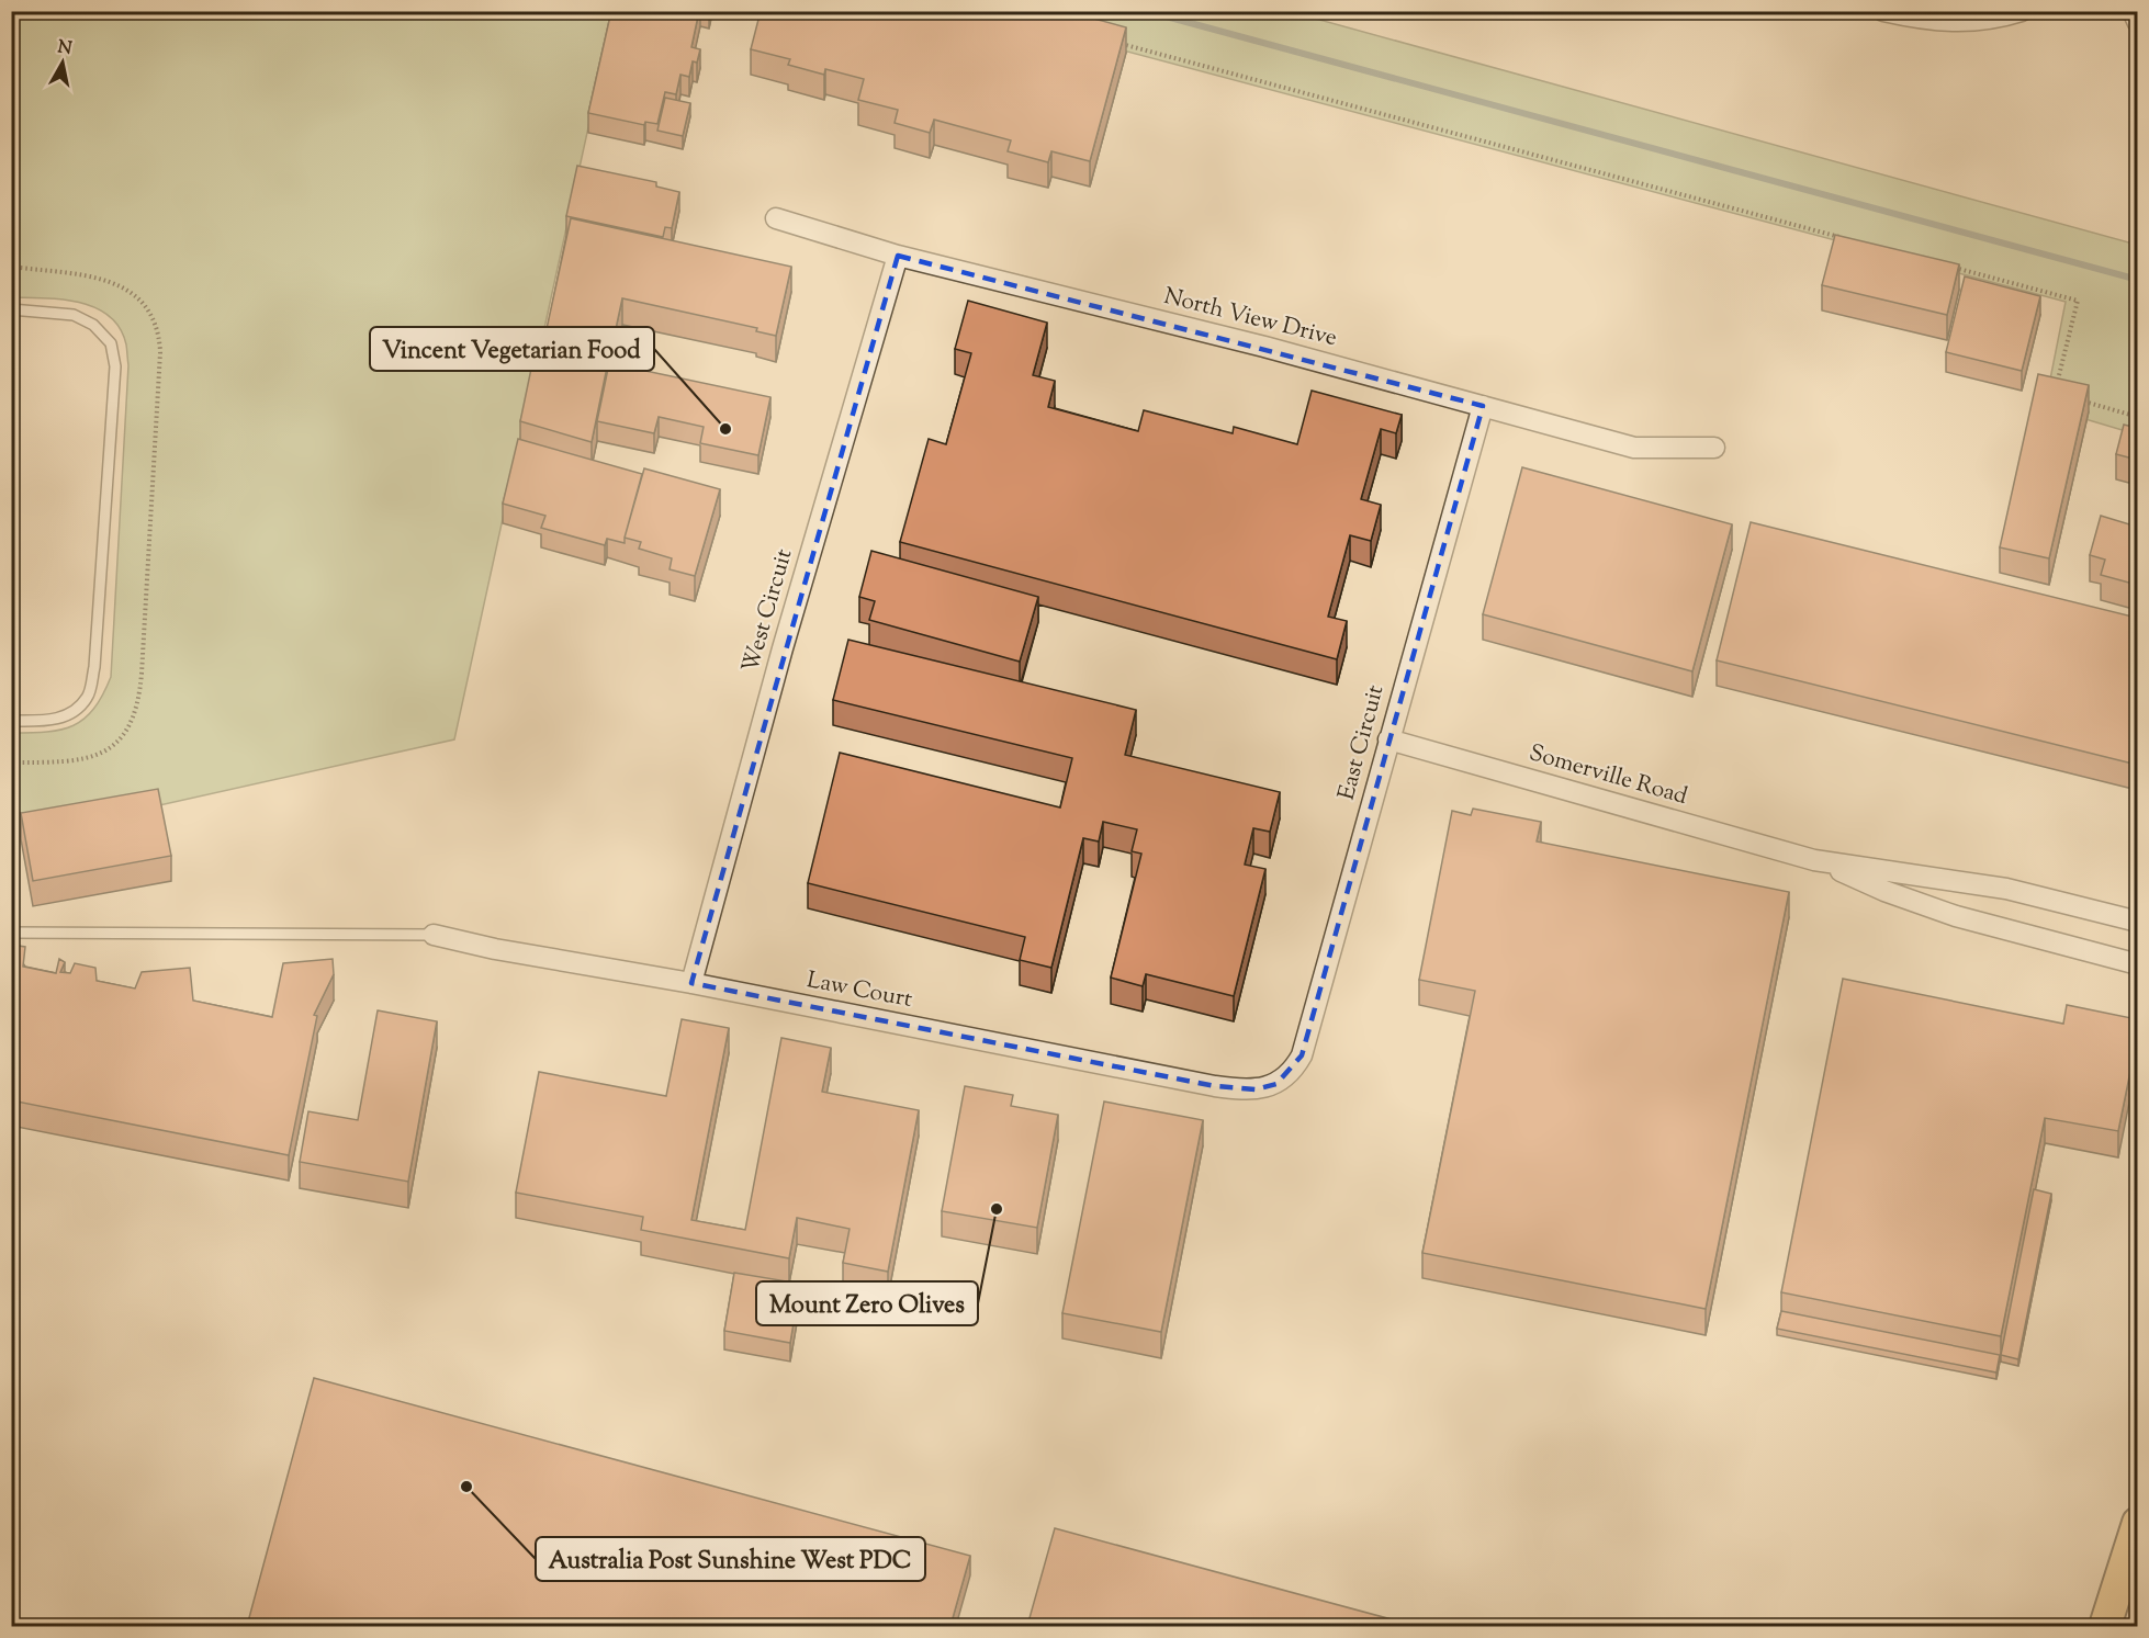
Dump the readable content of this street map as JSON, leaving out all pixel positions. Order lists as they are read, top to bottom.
{
  "streets": {
    "street": [
      "North View Drive",
      "West Circuit",
      "East Circuit",
      "Somerville Road",
      "Law Court"
    ]
  },
  "crossings": [
    ["North View Drive", "West Circuit"],
    ["North View Drive", "East Circuit"],
    ["West Circuit", "Law Court"],
    ["East Circuit", "Somerville Road"],
    ["East Circuit", "Law Court"]
  ],
  "places": ["Vincent Vegetarian Food", "Mount Zero Olives", "Australia Post Sunshine West PDC"],
  "north": "top"
}
